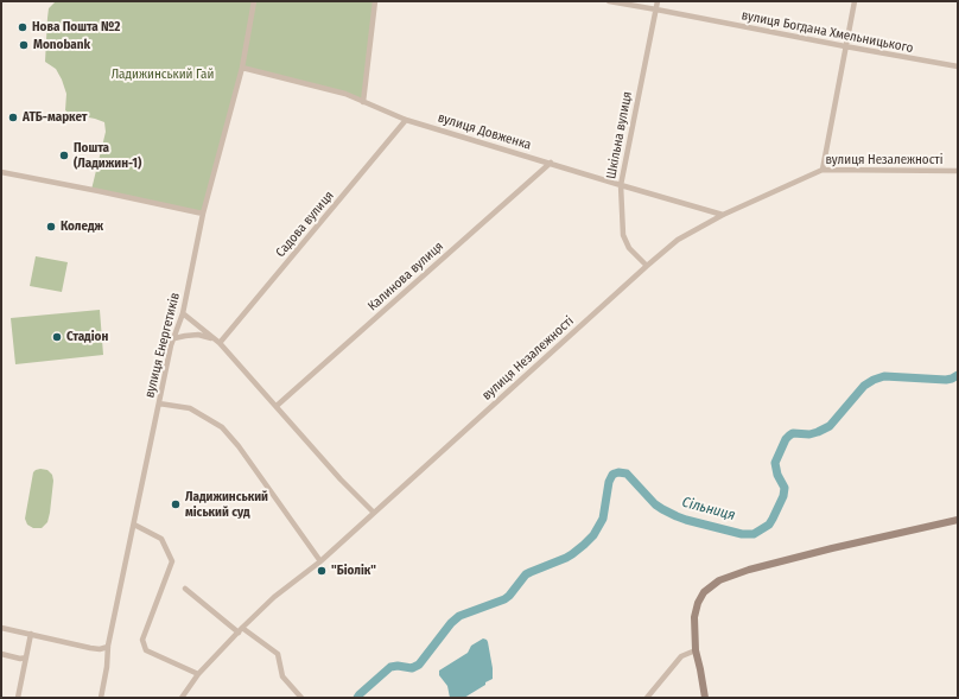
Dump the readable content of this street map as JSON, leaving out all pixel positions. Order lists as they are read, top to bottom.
{
  "streets": {
    "street": [
      "вулиця Богдана Хмельницького",
      "вулиця Довженка",
      "Шкільна вулиця",
      "вулиця Незалежності",
      "Садова вулиця",
      "Калинова вулиця",
      "вулиця Енергетиків"
    ]
  },
  "crossings": [
    ["вулиця Богдана Хмельницького", "Шкільна вулиця"],
    ["вулиця Довженка", "Шкільна вулиця"],
    ["вулиця Довженка", "вулиця Незалежності"],
    ["вулиця Довженка", "Садова вулиця"],
    ["вулиця Довженка", "Калинова вулиця"],
    ["вулиця Довженка", "вулиця Енергетиків"],
    ["Шкільна вулиця", "вулиця Незалежності"]
  ],
  "water": ["Сільниця"],
  "parks": ["Ладижинський Гай"],
  "places": [
    "Нова Пошта №2",
    "Monobank",
    "АТБ-маркет",
    "Пошта (Ладижин-1)",
    "Коледж",
    "Стадіон",
    "Ладижинський міський суд",
    "\"Біолік\""
  ]
}
